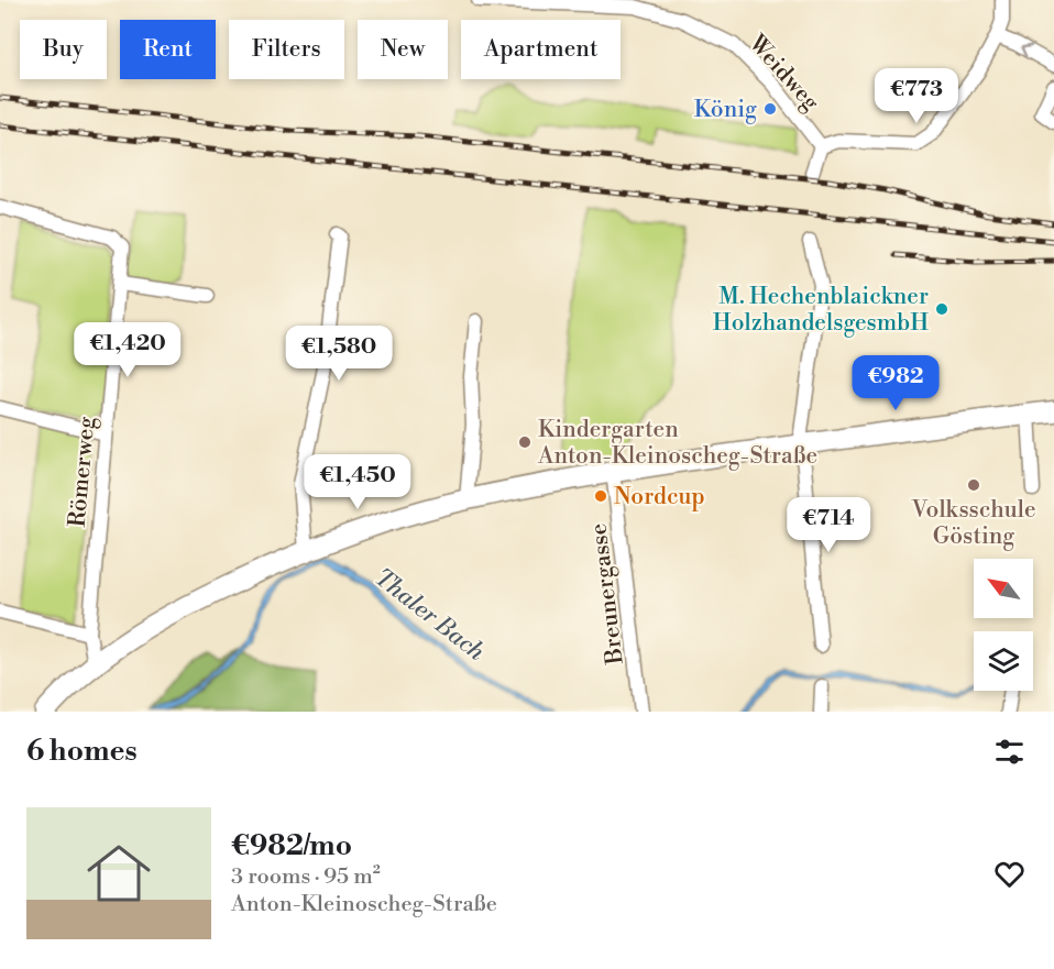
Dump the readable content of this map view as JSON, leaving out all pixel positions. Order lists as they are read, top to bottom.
{
  "streets": {
    "street": ["Weidweg", "Römerweg", "Breunergasse"]
  },
  "water": ["Thaler Bach"],
  "places": [
    "König",
    "M. Hechenblaickner HolzhandelsgesmbH",
    "Kindergarten Anton-Kleinoscheg-Straße",
    "Volksschule Gösting",
    "Nordcup"
  ],
  "north": "top left",
  "page": {
    "chip": [
      "Buy",
      "Rent",
      "Filters",
      "New",
      "Apartment"
    ],
    "price": [
      "€773",
      "€1,420",
      "€1,580",
      "€982",
      "€1,450",
      "€714"
    ],
    "heading": "6 homes",
    "list": [
      {
        "name": "€982/mo",
        "note": "3 rooms · 95 m² · Anton-Kleinoscheg-Straße"
      }
    ]
  }
}
